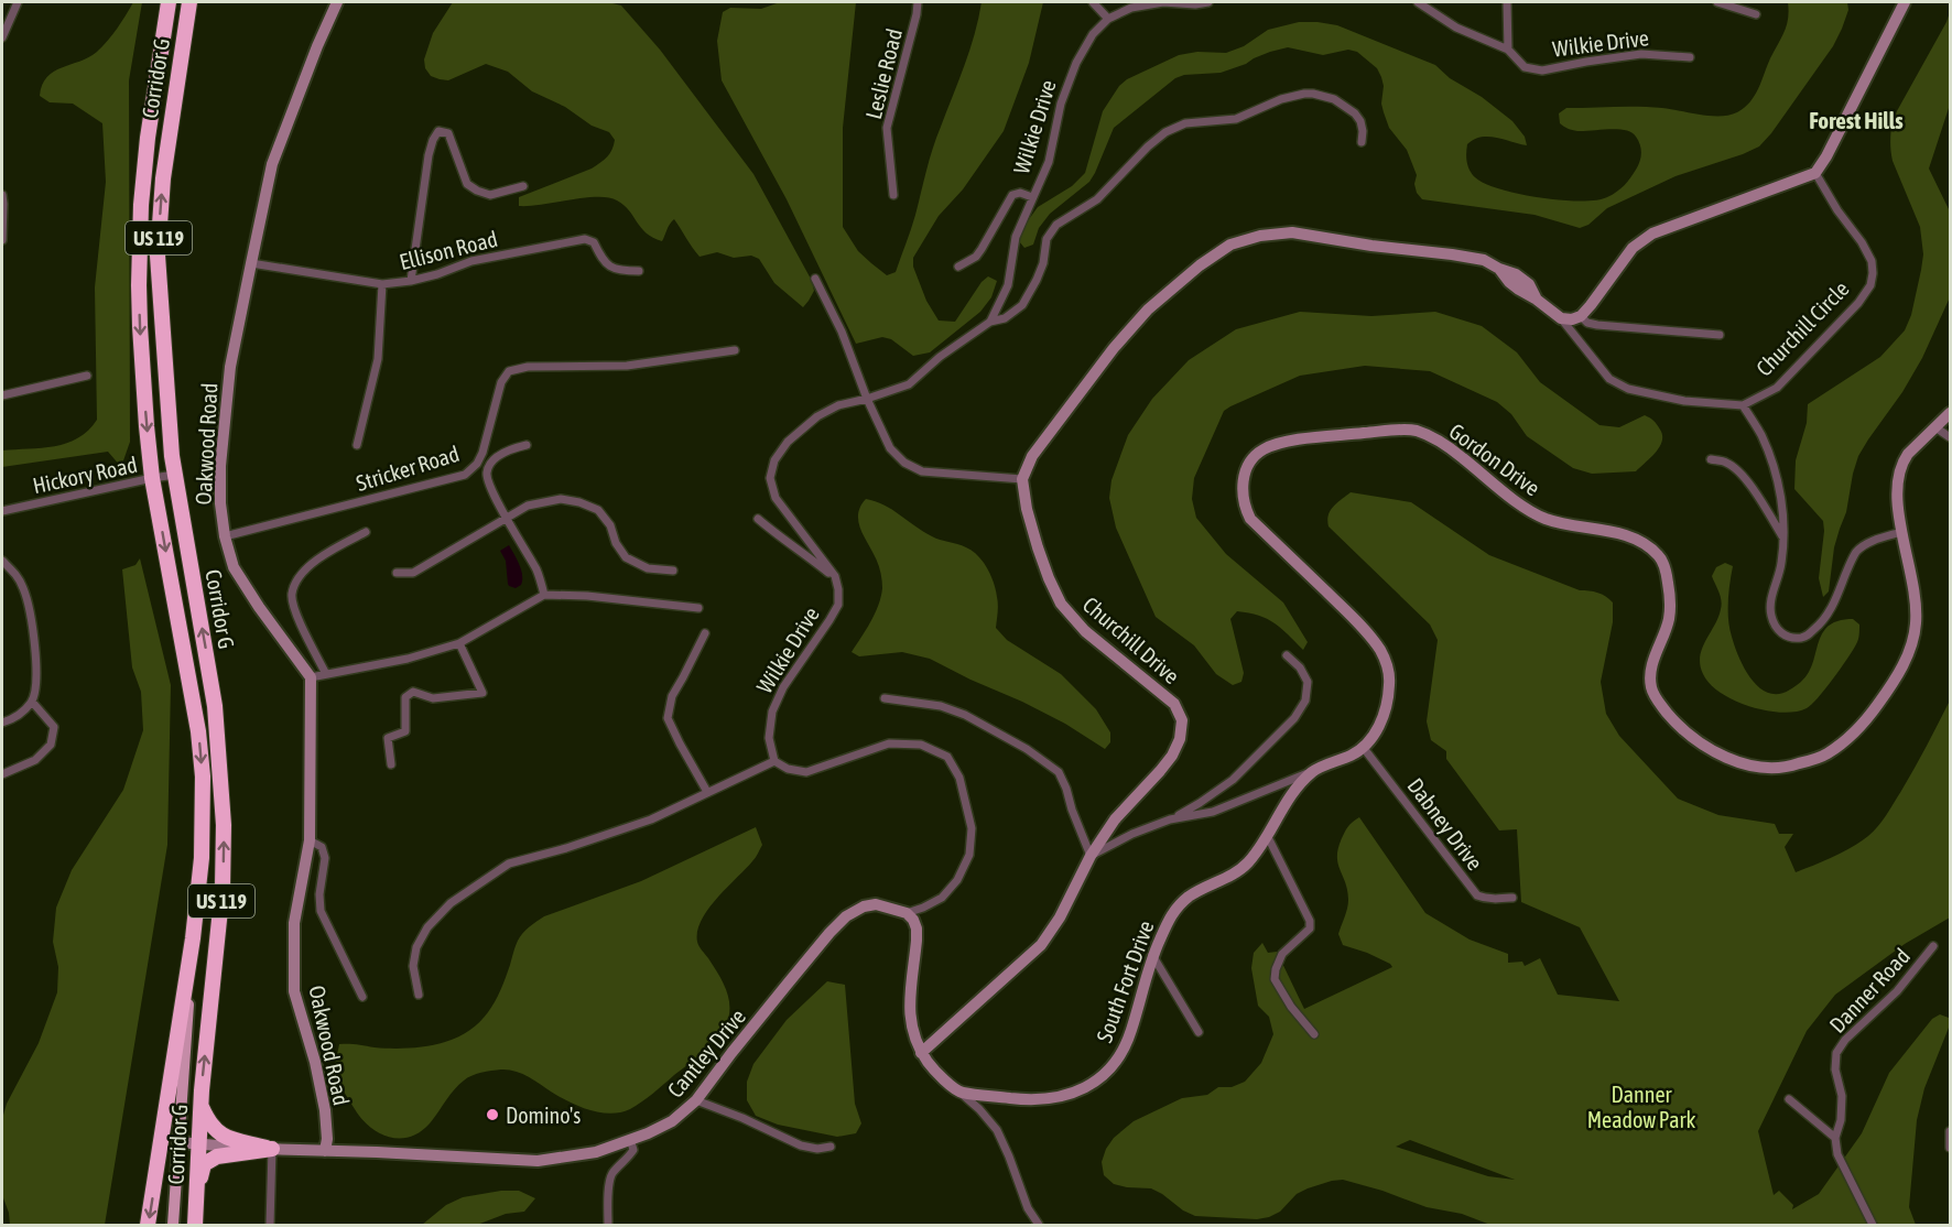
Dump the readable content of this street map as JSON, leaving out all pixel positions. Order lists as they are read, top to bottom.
{
  "streets": {
    "highway": ["Corridor G", "US 119"],
    "street": [
      "Wilkie Drive",
      "Leslie Road",
      "Ellison Road",
      "Churchill Circle",
      "Oakwood Road",
      "Gordon Drive",
      "Stricker Road",
      "Hickory Road",
      "Churchill Drive",
      "Dabney Drive",
      "South Fort Drive",
      "Danner Road",
      "Cantley Drive"
    ]
  },
  "crossings": [
    ["Corridor G", "US 119"],
    ["Corridor G", "Hickory Road"],
    ["Corridor G", "Cantley Drive"],
    ["Ellison Road", "Oakwood Road"],
    ["Oakwood Road", "Stricker Road"],
    ["Oakwood Road", "Cantley Drive"],
    ["Gordon Drive", "Churchill Drive"],
    ["Gordon Drive", "Dabney Drive"],
    ["Gordon Drive", "South Fort Drive"]
  ],
  "districts": ["Forest Hills"],
  "parks": ["Danner Meadow Park"],
  "places": ["Domino's"]
}
